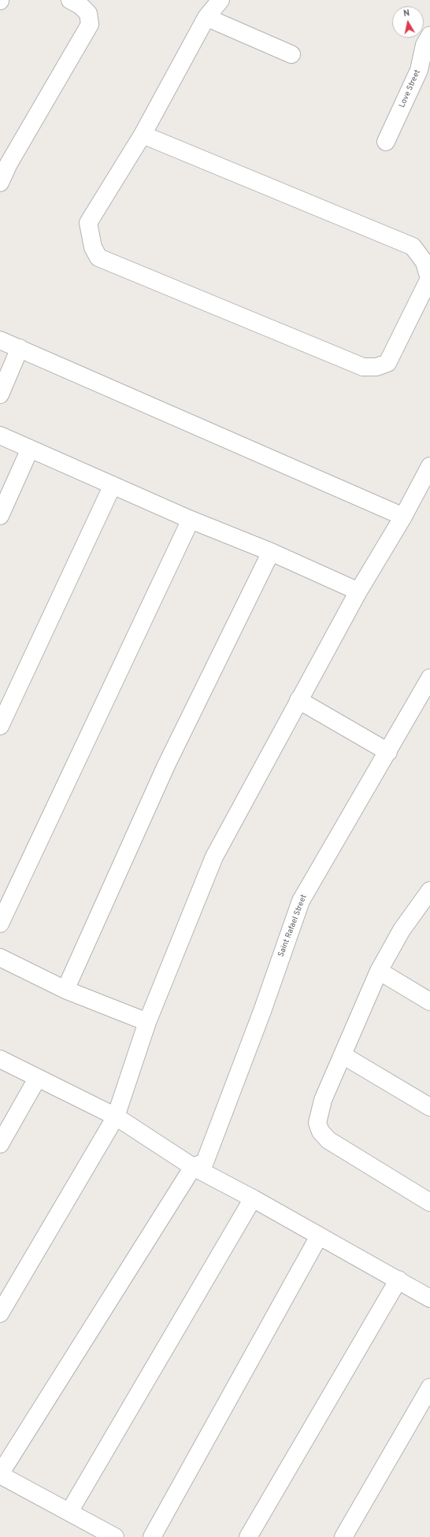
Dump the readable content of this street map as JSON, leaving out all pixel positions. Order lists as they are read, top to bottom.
{
  "streets": {
    "street": ["Love Street", "Saint Rafael Street"]
  },
  "north": "top"
}
